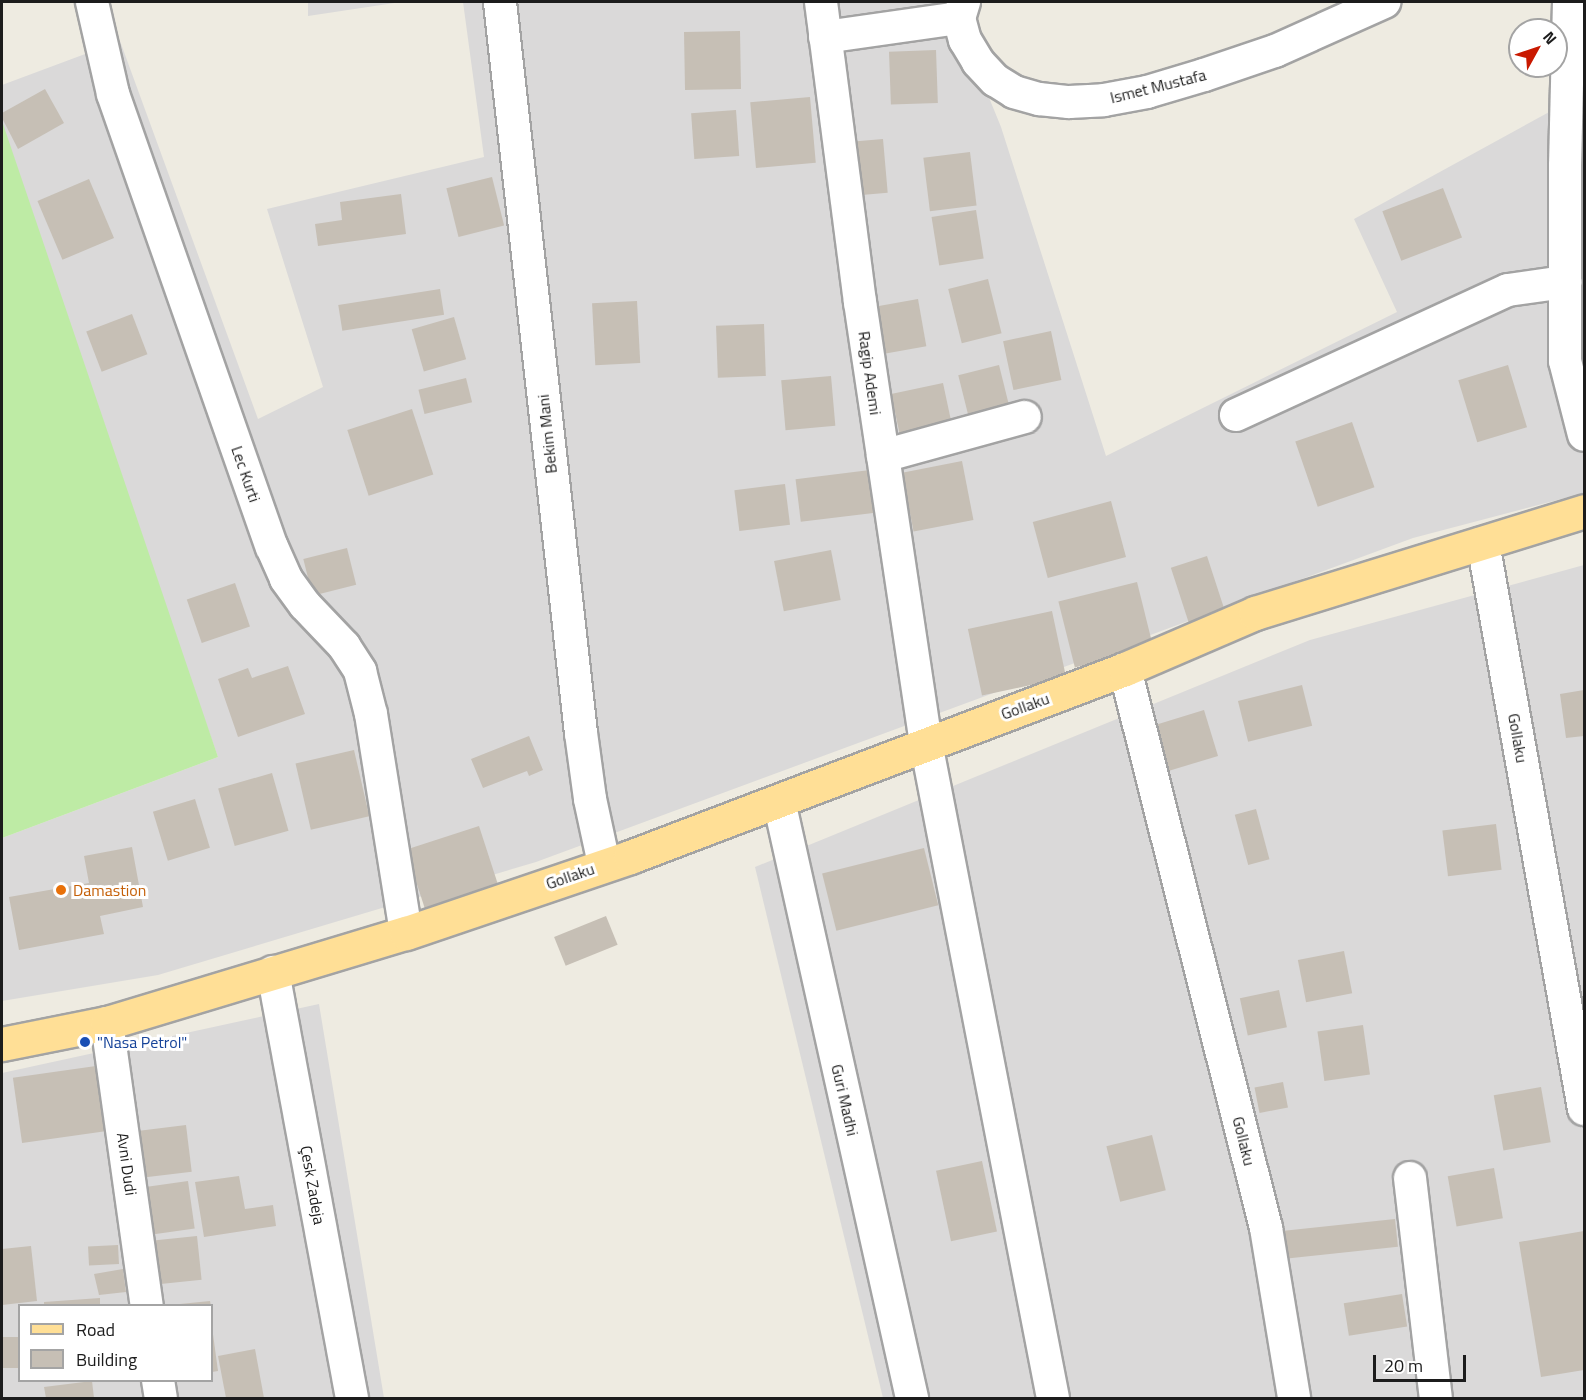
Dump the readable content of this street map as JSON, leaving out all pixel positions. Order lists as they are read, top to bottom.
{
  "streets": {
    "main road": ["Gollaku"],
    "street": [
      "Ismet Mustafa",
      "Ragip Ademi",
      "Bekim Mani",
      "Lec Kurti",
      "Guri Madhi",
      "Avni Dudi",
      "Çesk Zadeja"
    ]
  },
  "crossings": [
    ["Ismet Mustafa", "Ragip Ademi"],
    ["Ragip Ademi", "Gollaku"],
    ["Bekim Mani", "Gollaku"],
    ["Lec Kurti", "Gollaku"],
    ["Gollaku", "Guri Madhi"],
    ["Gollaku", "Avni Dudi"],
    ["Gollaku", "Çesk Zadeja"]
  ],
  "places": ["Damastion", "\"Nasa Petrol\""],
  "legend": ["Road", "Building"],
  "scale_bar": "20 m",
  "north": "top right"
}
